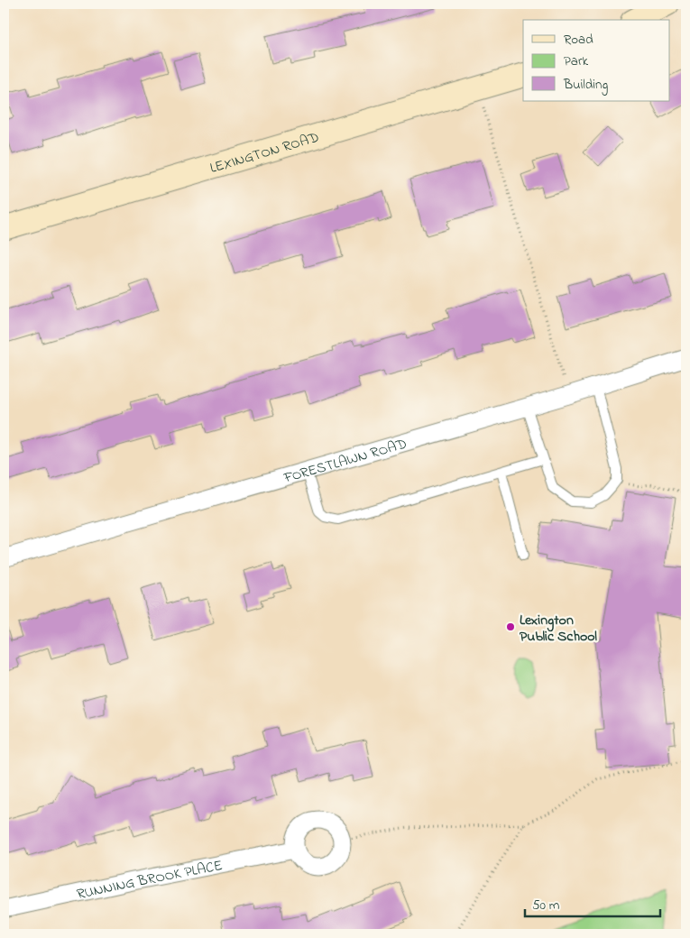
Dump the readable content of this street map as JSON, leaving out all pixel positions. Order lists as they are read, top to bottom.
{
  "streets": {
    "street": ["LEXINGTON ROAD", "FORESTLAWN ROAD", "RUNNING BROOK PLACE"]
  },
  "places": ["Lexington Public School"],
  "legend": ["Road", "Park", "Building"],
  "scale_bar": "50 m"
}
